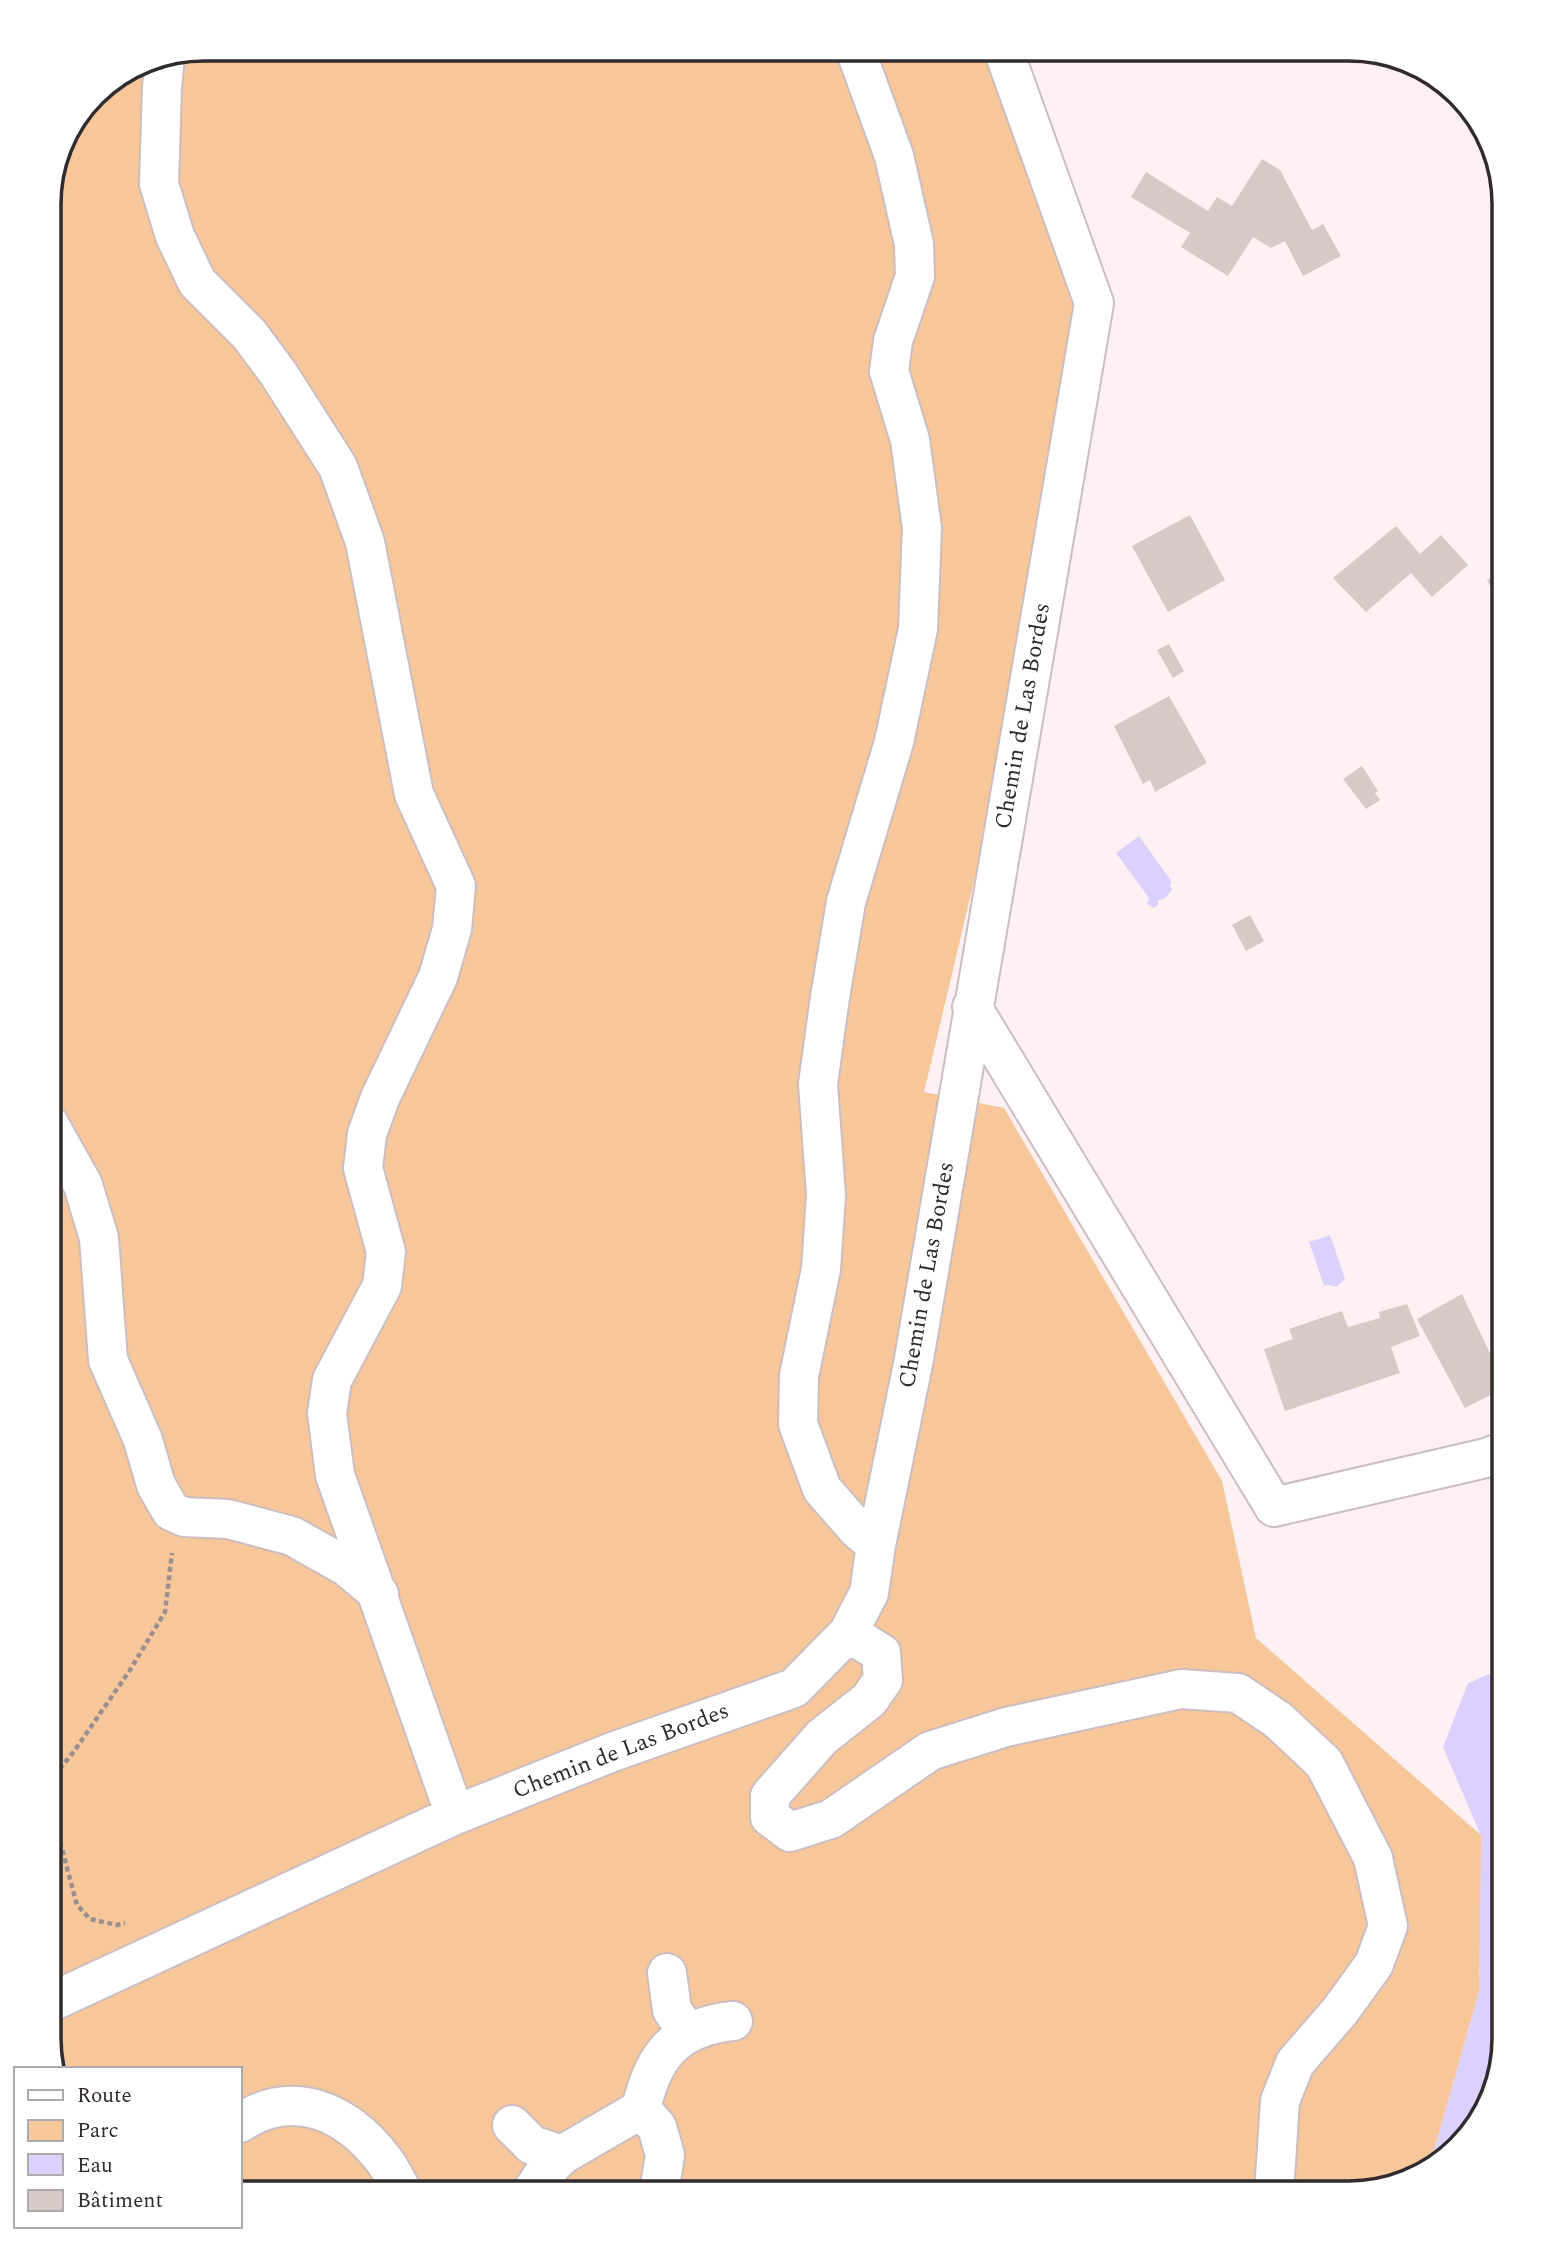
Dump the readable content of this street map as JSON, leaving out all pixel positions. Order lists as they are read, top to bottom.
{
  "streets": {
    "street": ["Chemin de Las Bordes"]
  },
  "legend": [
    "Route",
    "Parc",
    "Eau",
    "Bâtiment"
  ]
}
